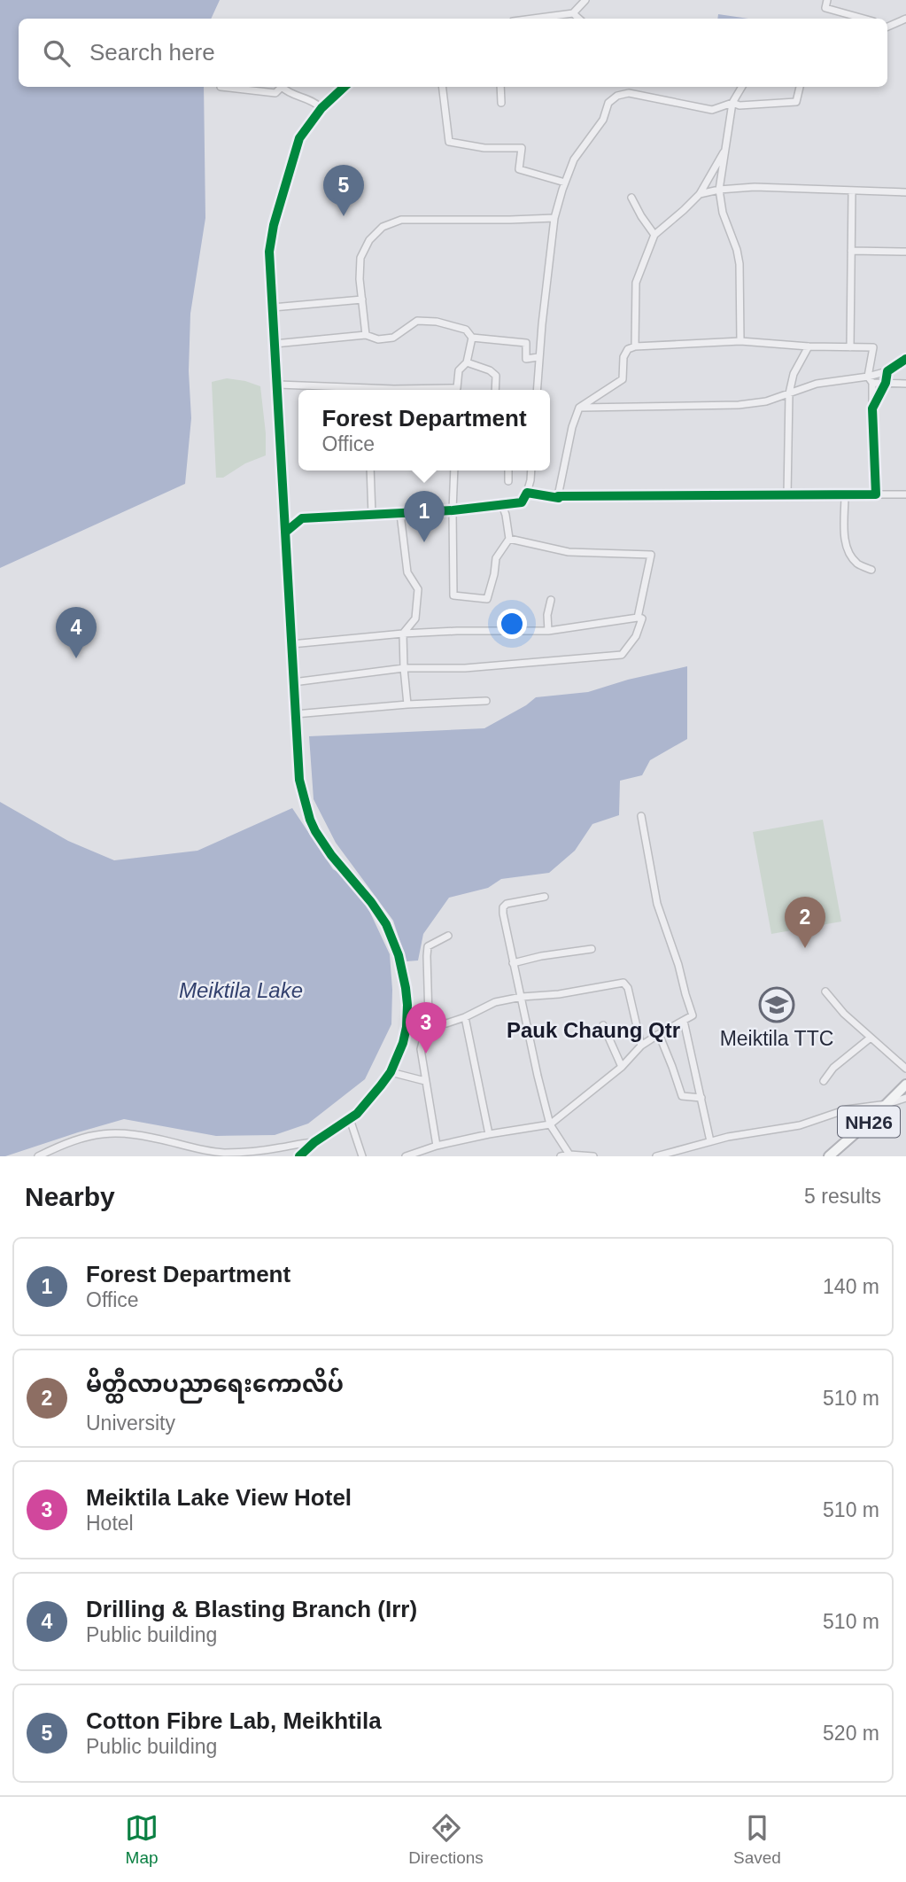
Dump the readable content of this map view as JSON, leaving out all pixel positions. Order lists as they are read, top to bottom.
{
  "streets": {
    "highway": ["NH26"]
  },
  "districts": ["Pauk Chaung Qtr"],
  "water": ["Meiktila Lake"],
  "places": {
    "school or university": ["Meiktila TTC"]
  },
  "page": {
    "search": "Search here",
    "pins": [
      "5",
      "1",
      "4",
      "2",
      "3"
    ],
    "popup": ["Forest Department", "Office"],
    "heading": ["Nearby", "5 results"],
    "list": [
      {
        "mark": "1",
        "name": "Forest Department",
        "note": "Office",
        "value": "140 m"
      },
      {
        "mark": "2",
        "name": "မိတ္ထီလာပညာရေးကောလိပ်",
        "note": "University",
        "value": "510 m"
      },
      {
        "mark": "3",
        "name": "Meiktila Lake View Hotel",
        "note": "Hotel",
        "value": "510 m"
      },
      {
        "mark": "4",
        "name": "Drilling & Blasting Branch (Irr)",
        "note": "Public building",
        "value": "510 m"
      },
      {
        "mark": "5",
        "name": "Cotton Fibre Lab, Meikhtila",
        "note": "Public building",
        "value": "520 m"
      }
    ],
    "nav": ["Map", "Directions", "Saved"]
  }
}
